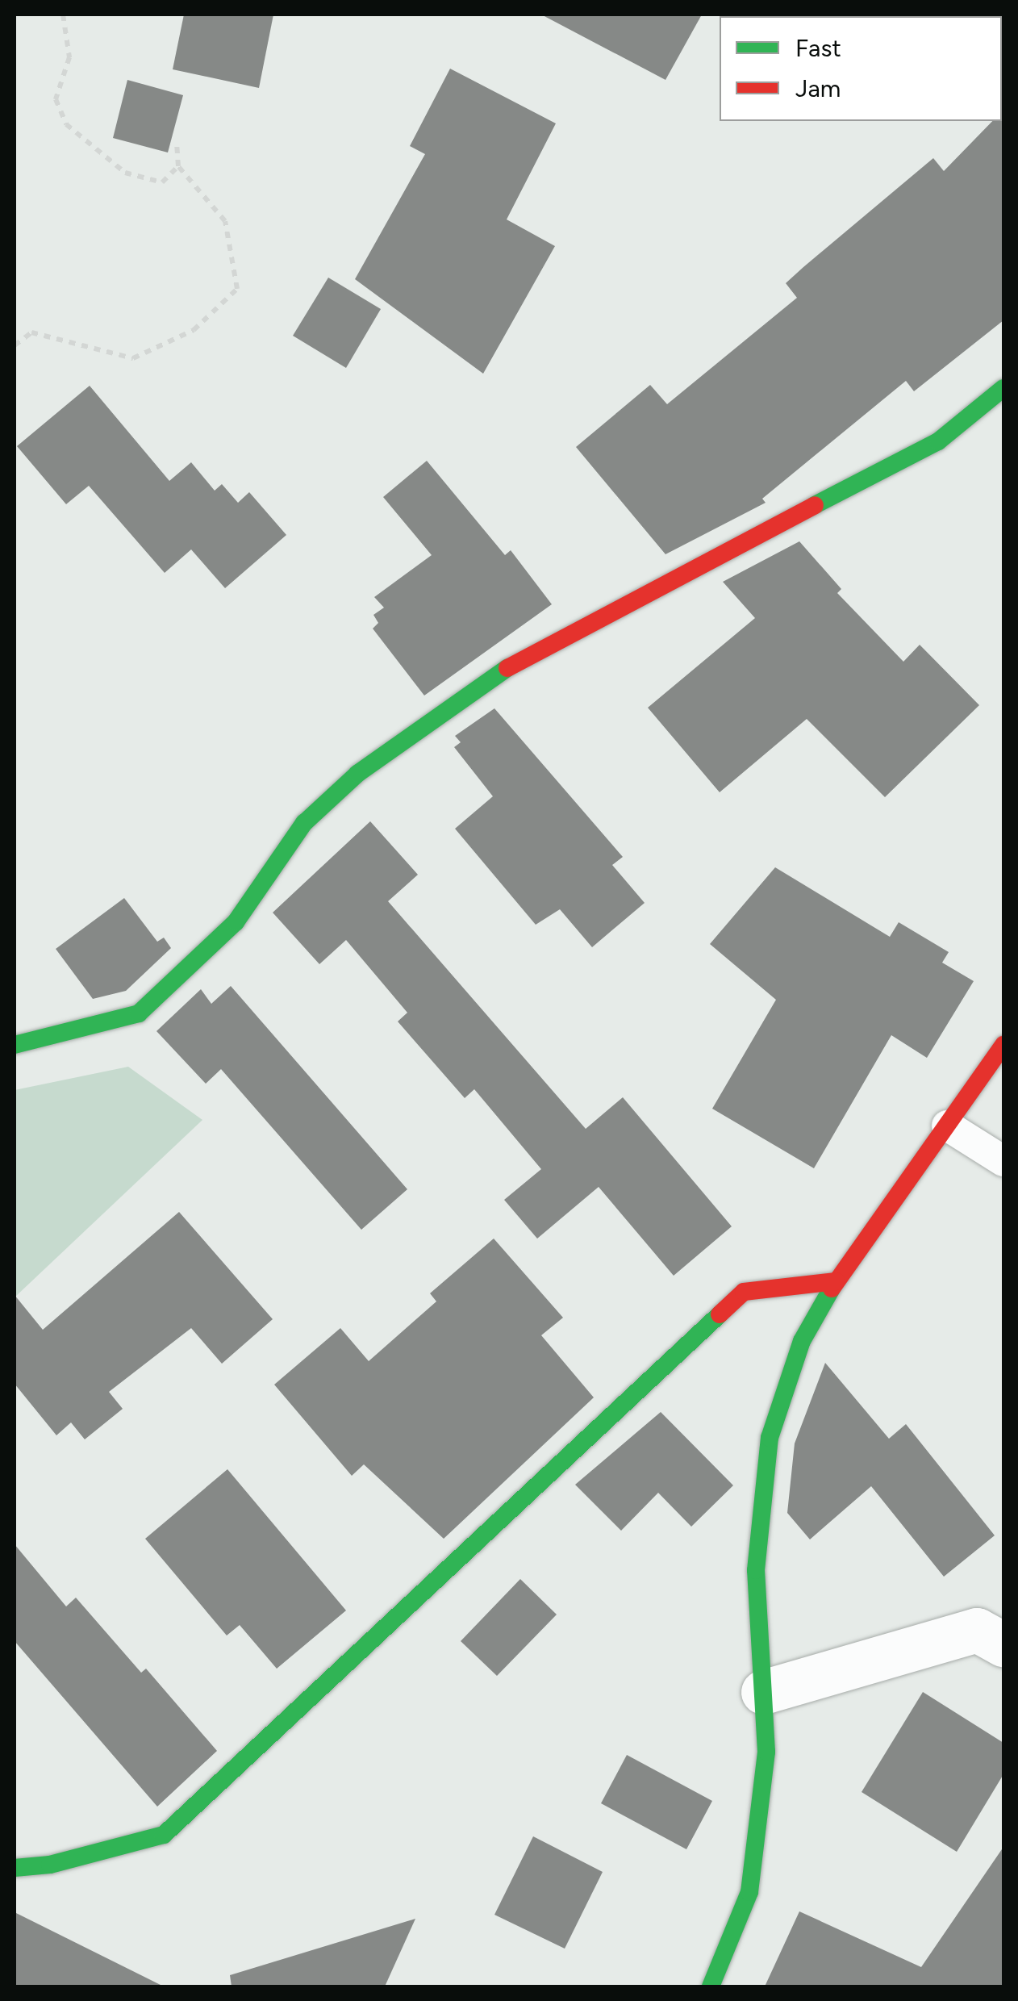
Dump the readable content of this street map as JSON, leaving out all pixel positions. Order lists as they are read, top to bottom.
{
  "legend": ["Fast", "Jam"]
}
